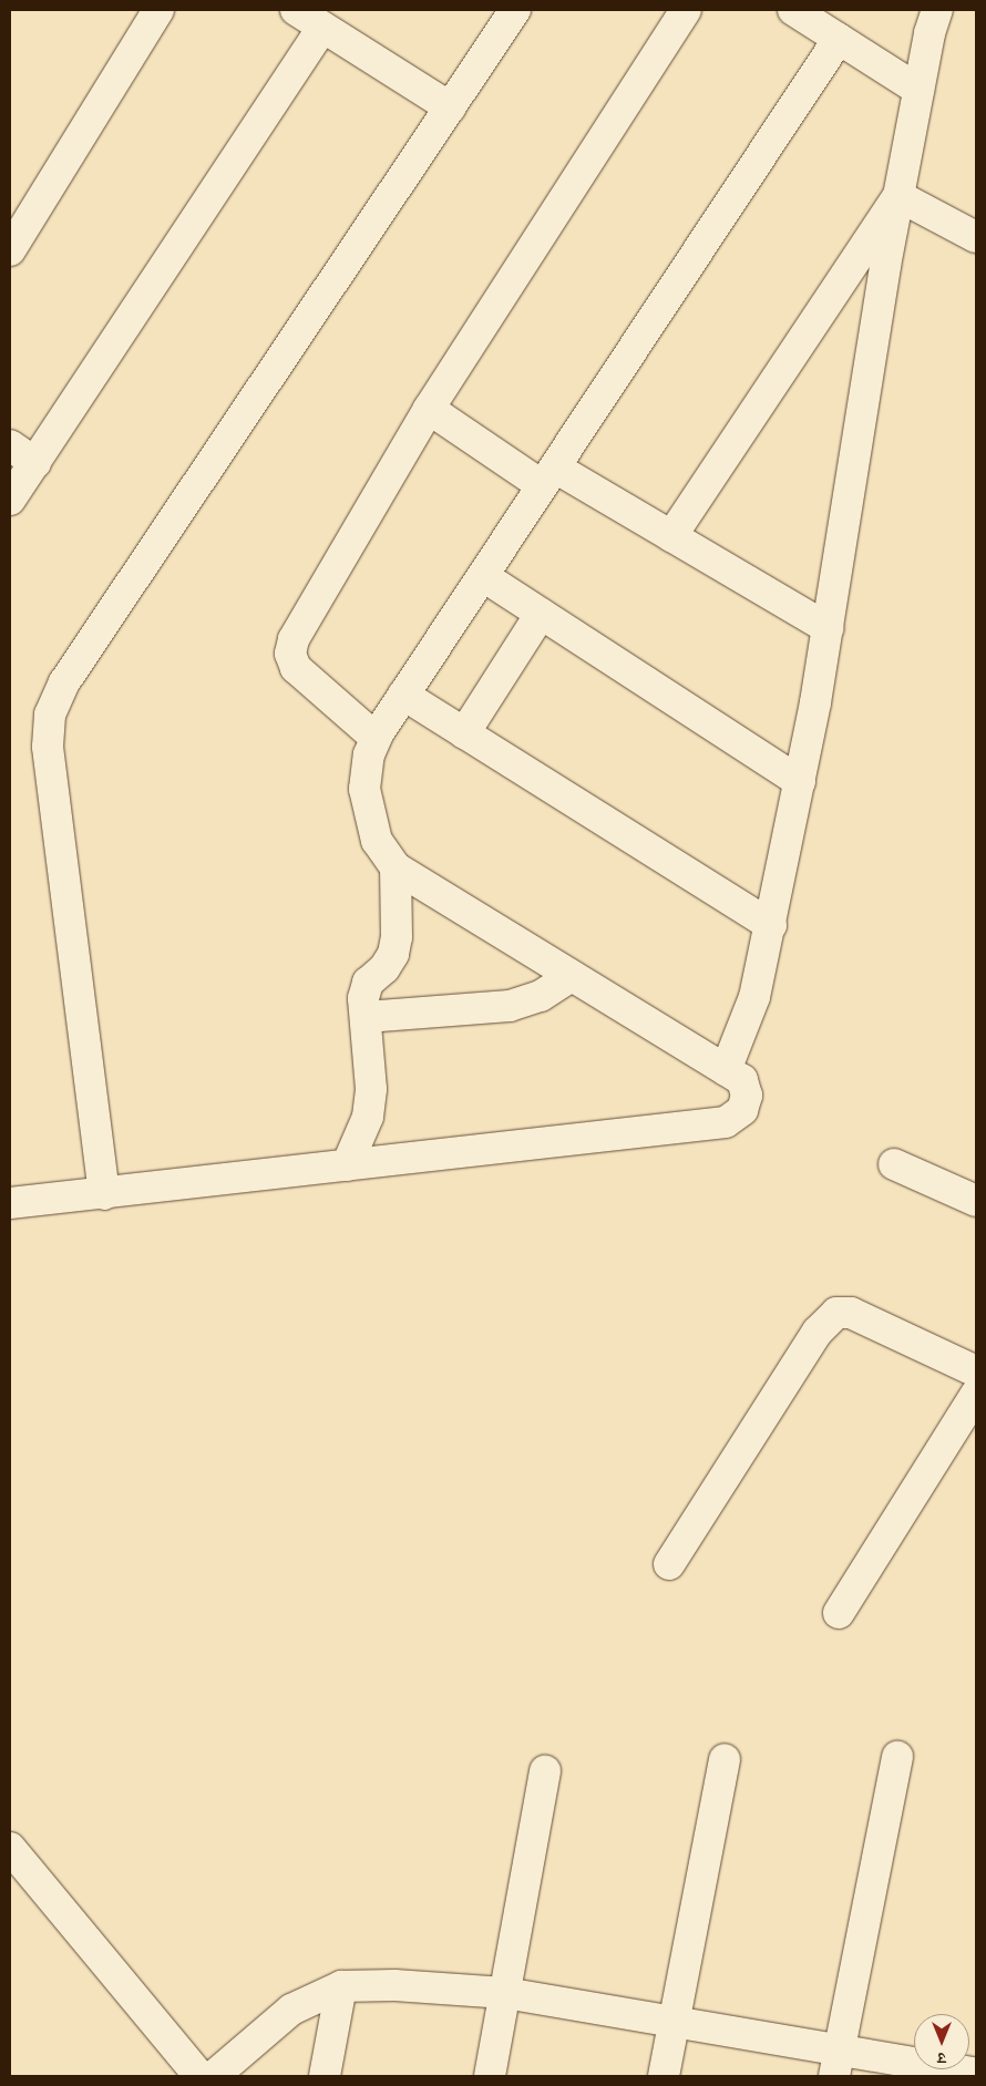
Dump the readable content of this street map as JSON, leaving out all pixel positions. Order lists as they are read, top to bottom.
{
  "north": "bottom"
}
